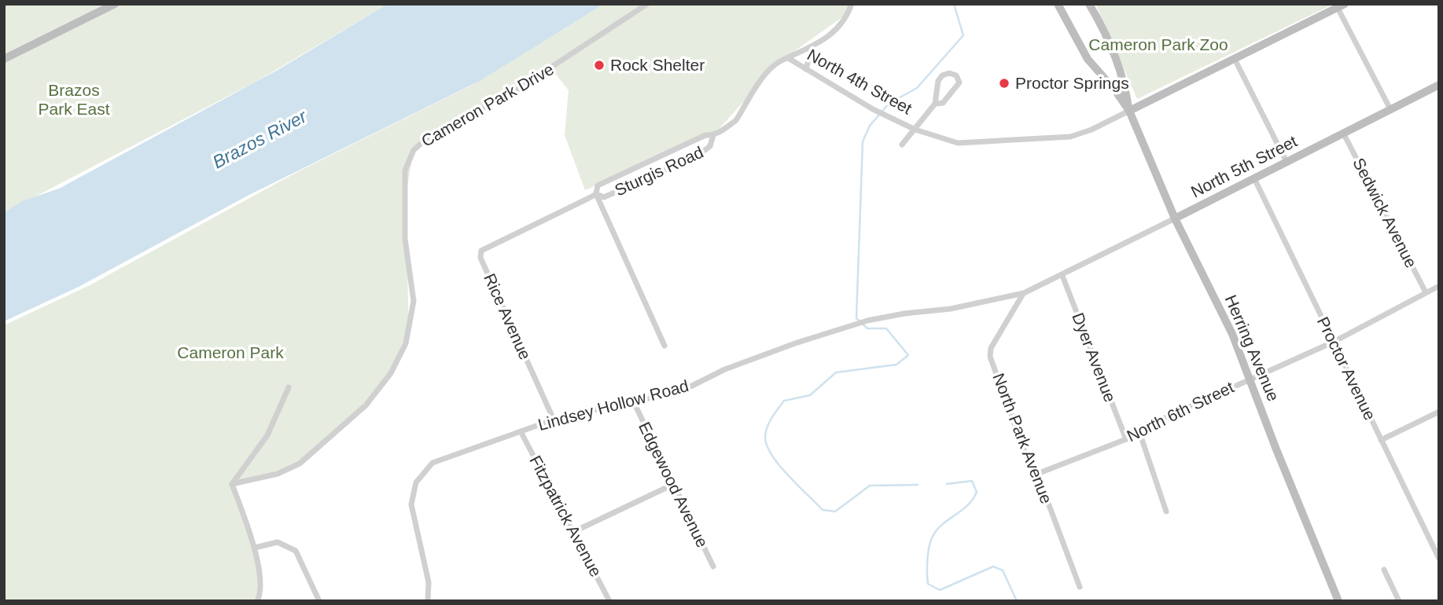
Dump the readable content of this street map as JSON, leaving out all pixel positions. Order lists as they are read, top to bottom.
{
  "streets": {
    "main road": ["North 4th Street", "North 5th Street", "Herring Avenue"],
    "street": [
      "Cameron Park Drive",
      "Sturgis Road",
      "Sedwick Avenue",
      "Rice Avenue",
      "Dyer Avenue",
      "Proctor Avenue",
      "Lindsey Hollow Road",
      "North 6th Street",
      "North Park Avenue",
      "Edgewood Avenue",
      "Fitzpatrick Avenue"
    ]
  },
  "crossings": [
    ["North 4th Street", "Sturgis Road"],
    ["North 4th Street", "Herring Avenue"],
    ["North 5th Street", "Sedwick Avenue"],
    ["North 5th Street", "Herring Avenue"],
    ["North 5th Street", "Dyer Avenue"],
    ["North 5th Street", "Proctor Avenue"],
    ["North 5th Street", "Lindsey Hollow Road"],
    ["Sturgis Road", "Rice Avenue"],
    ["Sedwick Avenue", "North 6th Street"],
    ["Rice Avenue", "Lindsey Hollow Road"],
    ["Herring Avenue", "North 6th Street"],
    ["Dyer Avenue", "Lindsey Hollow Road"],
    ["Dyer Avenue", "North 6th Street"],
    ["Proctor Avenue", "North 6th Street"],
    ["Lindsey Hollow Road", "North Park Avenue"],
    ["Lindsey Hollow Road", "Edgewood Avenue"],
    ["Lindsey Hollow Road", "Fitzpatrick Avenue"],
    ["North 6th Street", "North Park Avenue"]
  ],
  "water": ["Brazos River"],
  "parks": ["Cameron Park Zoo", "Brazos Park East", "Cameron Park"],
  "places": ["Rock Shelter", "Proctor Springs"]
}
